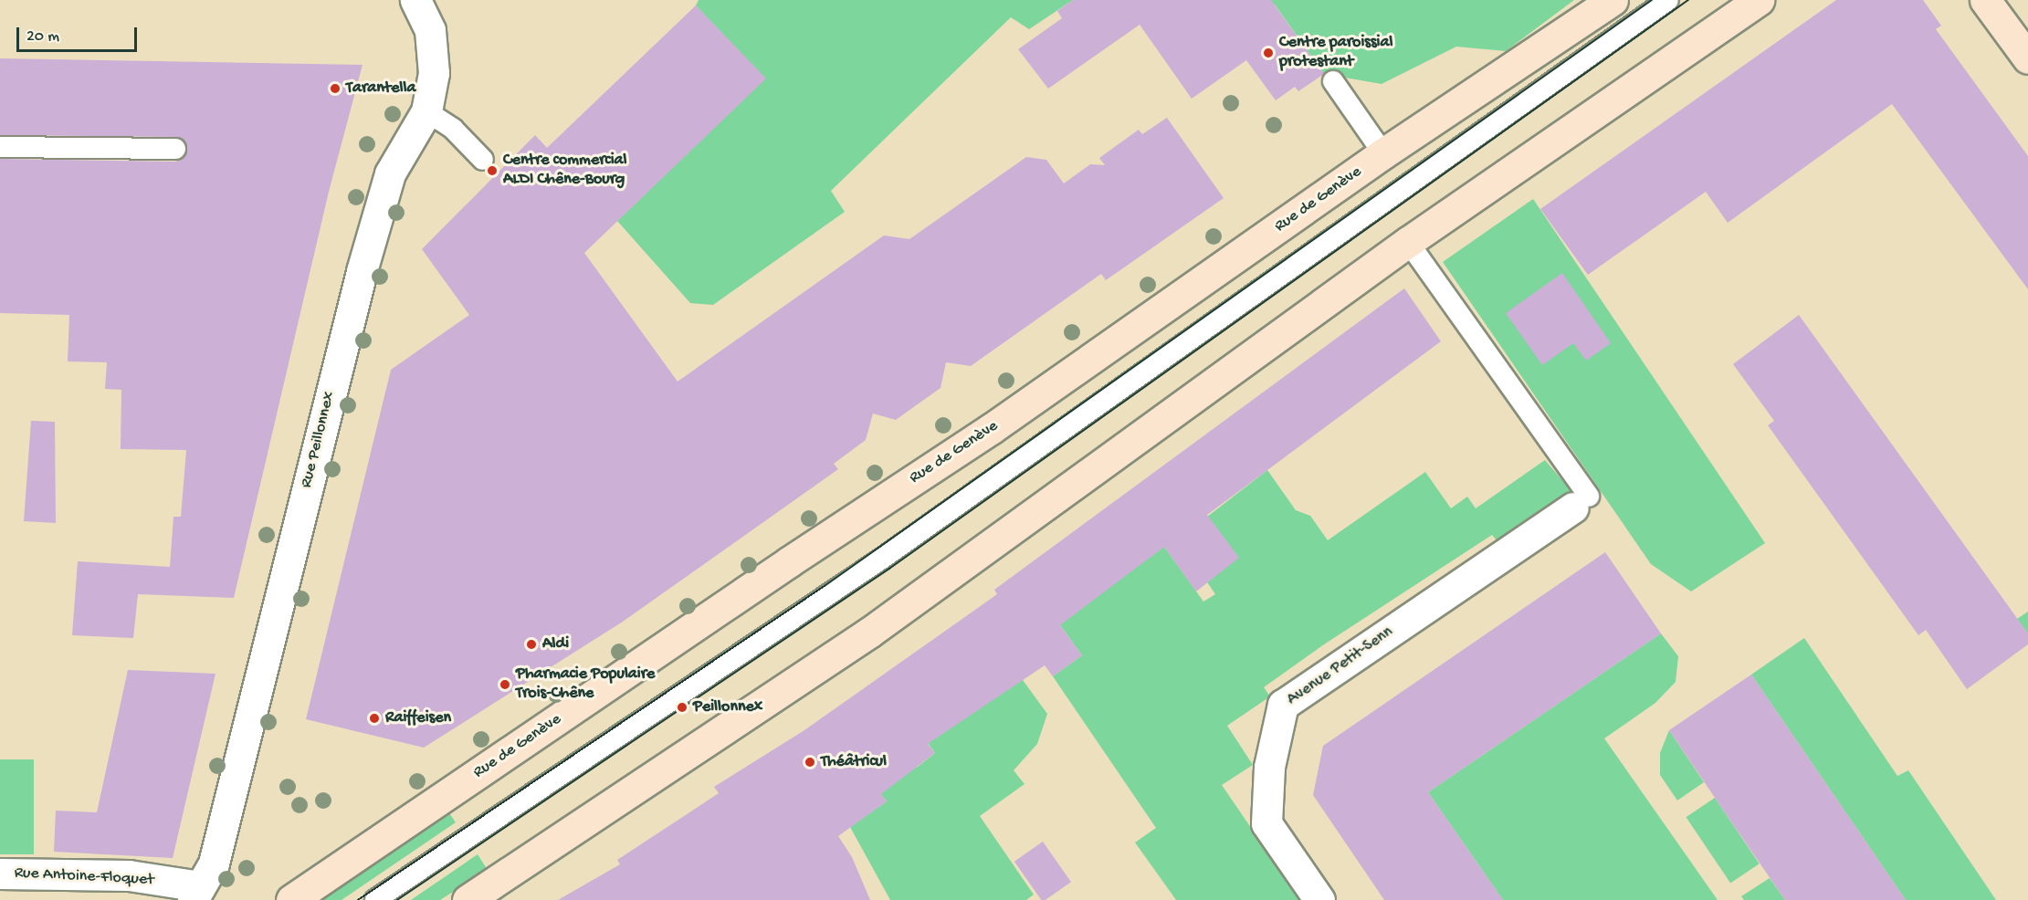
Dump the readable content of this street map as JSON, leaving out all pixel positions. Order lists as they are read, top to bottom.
{
  "streets": {
    "main road": ["Rue de Genève"],
    "street": ["Rue Peillonnex", "Avenue Petit-Senn", "Rue Antoine-Floquet"]
  },
  "crossings": [
    ["Rue Peillonnex", "Rue Antoine-Floquet"]
  ],
  "places": [
    "Centre paroissial protestant",
    "Tarantella",
    "Centre commercial ALDI Chêne-Bourg",
    "Aldi",
    "Pharmacie Populaire Trois-Chêne",
    "Peillonnex",
    "Raiffeisen",
    "Théâtricul"
  ],
  "scale_bar": "20 m"
}
